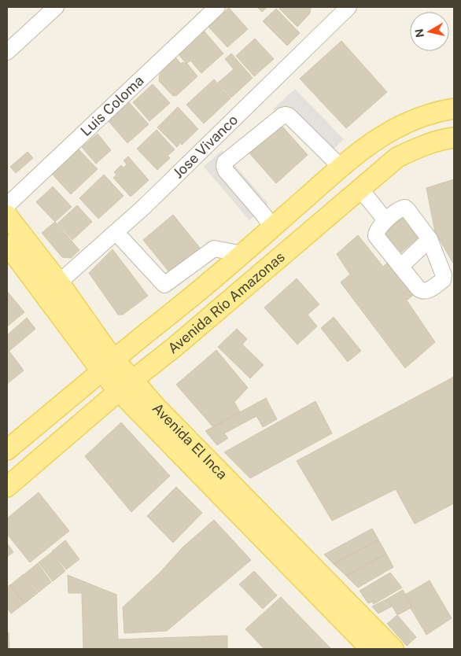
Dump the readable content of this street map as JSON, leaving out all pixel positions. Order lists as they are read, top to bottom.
{
  "streets": {
    "main road": ["Avenida Río Amazonas", "Avenida El Inca"],
    "street": ["Luis Coloma", "Jose Vivanco"]
  },
  "crossings": [
    ["Jose Vivanco", "Avenida El Inca"],
    ["Avenida Río Amazonas", "Avenida El Inca"]
  ],
  "north": "left"
}
